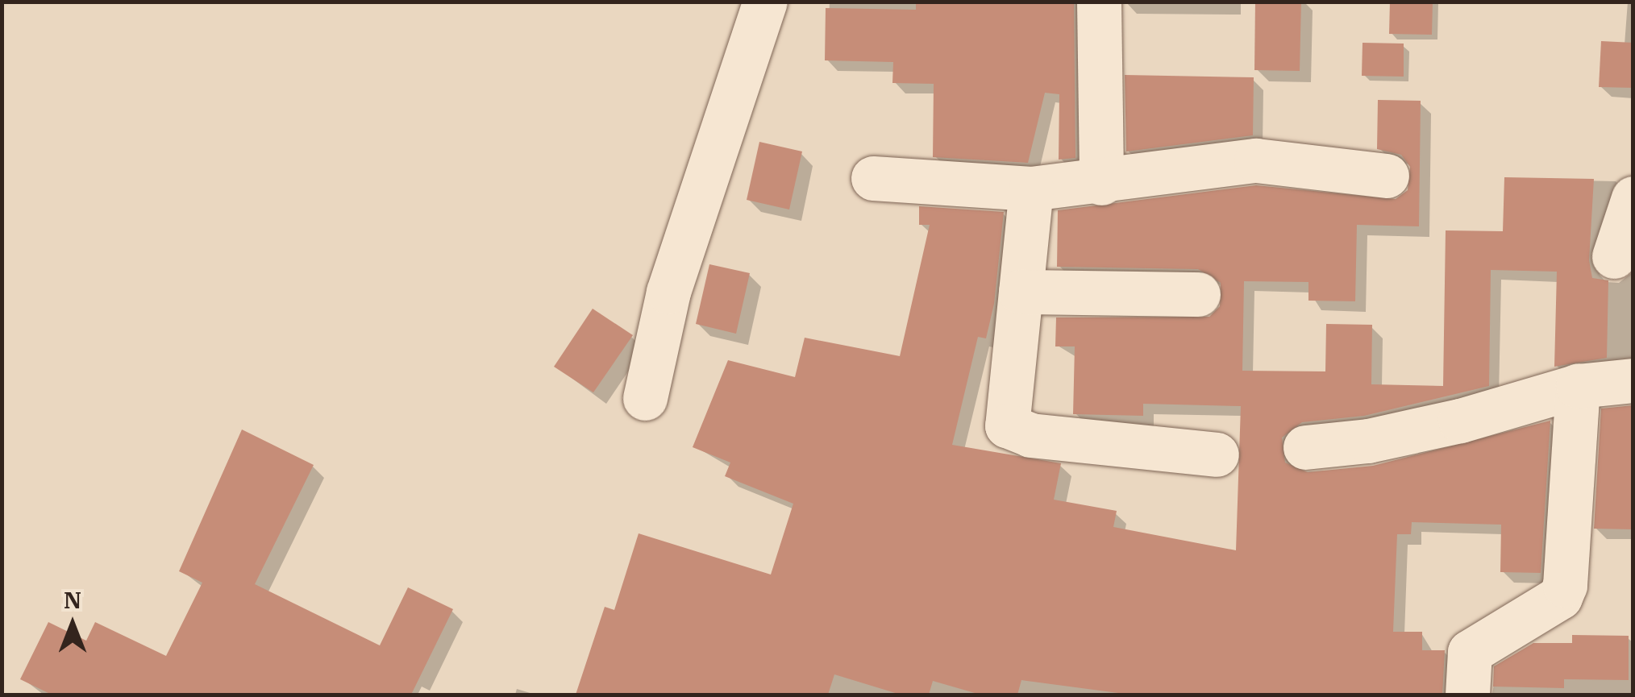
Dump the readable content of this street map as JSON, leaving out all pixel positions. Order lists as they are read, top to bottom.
{
  "north": "top"
}
